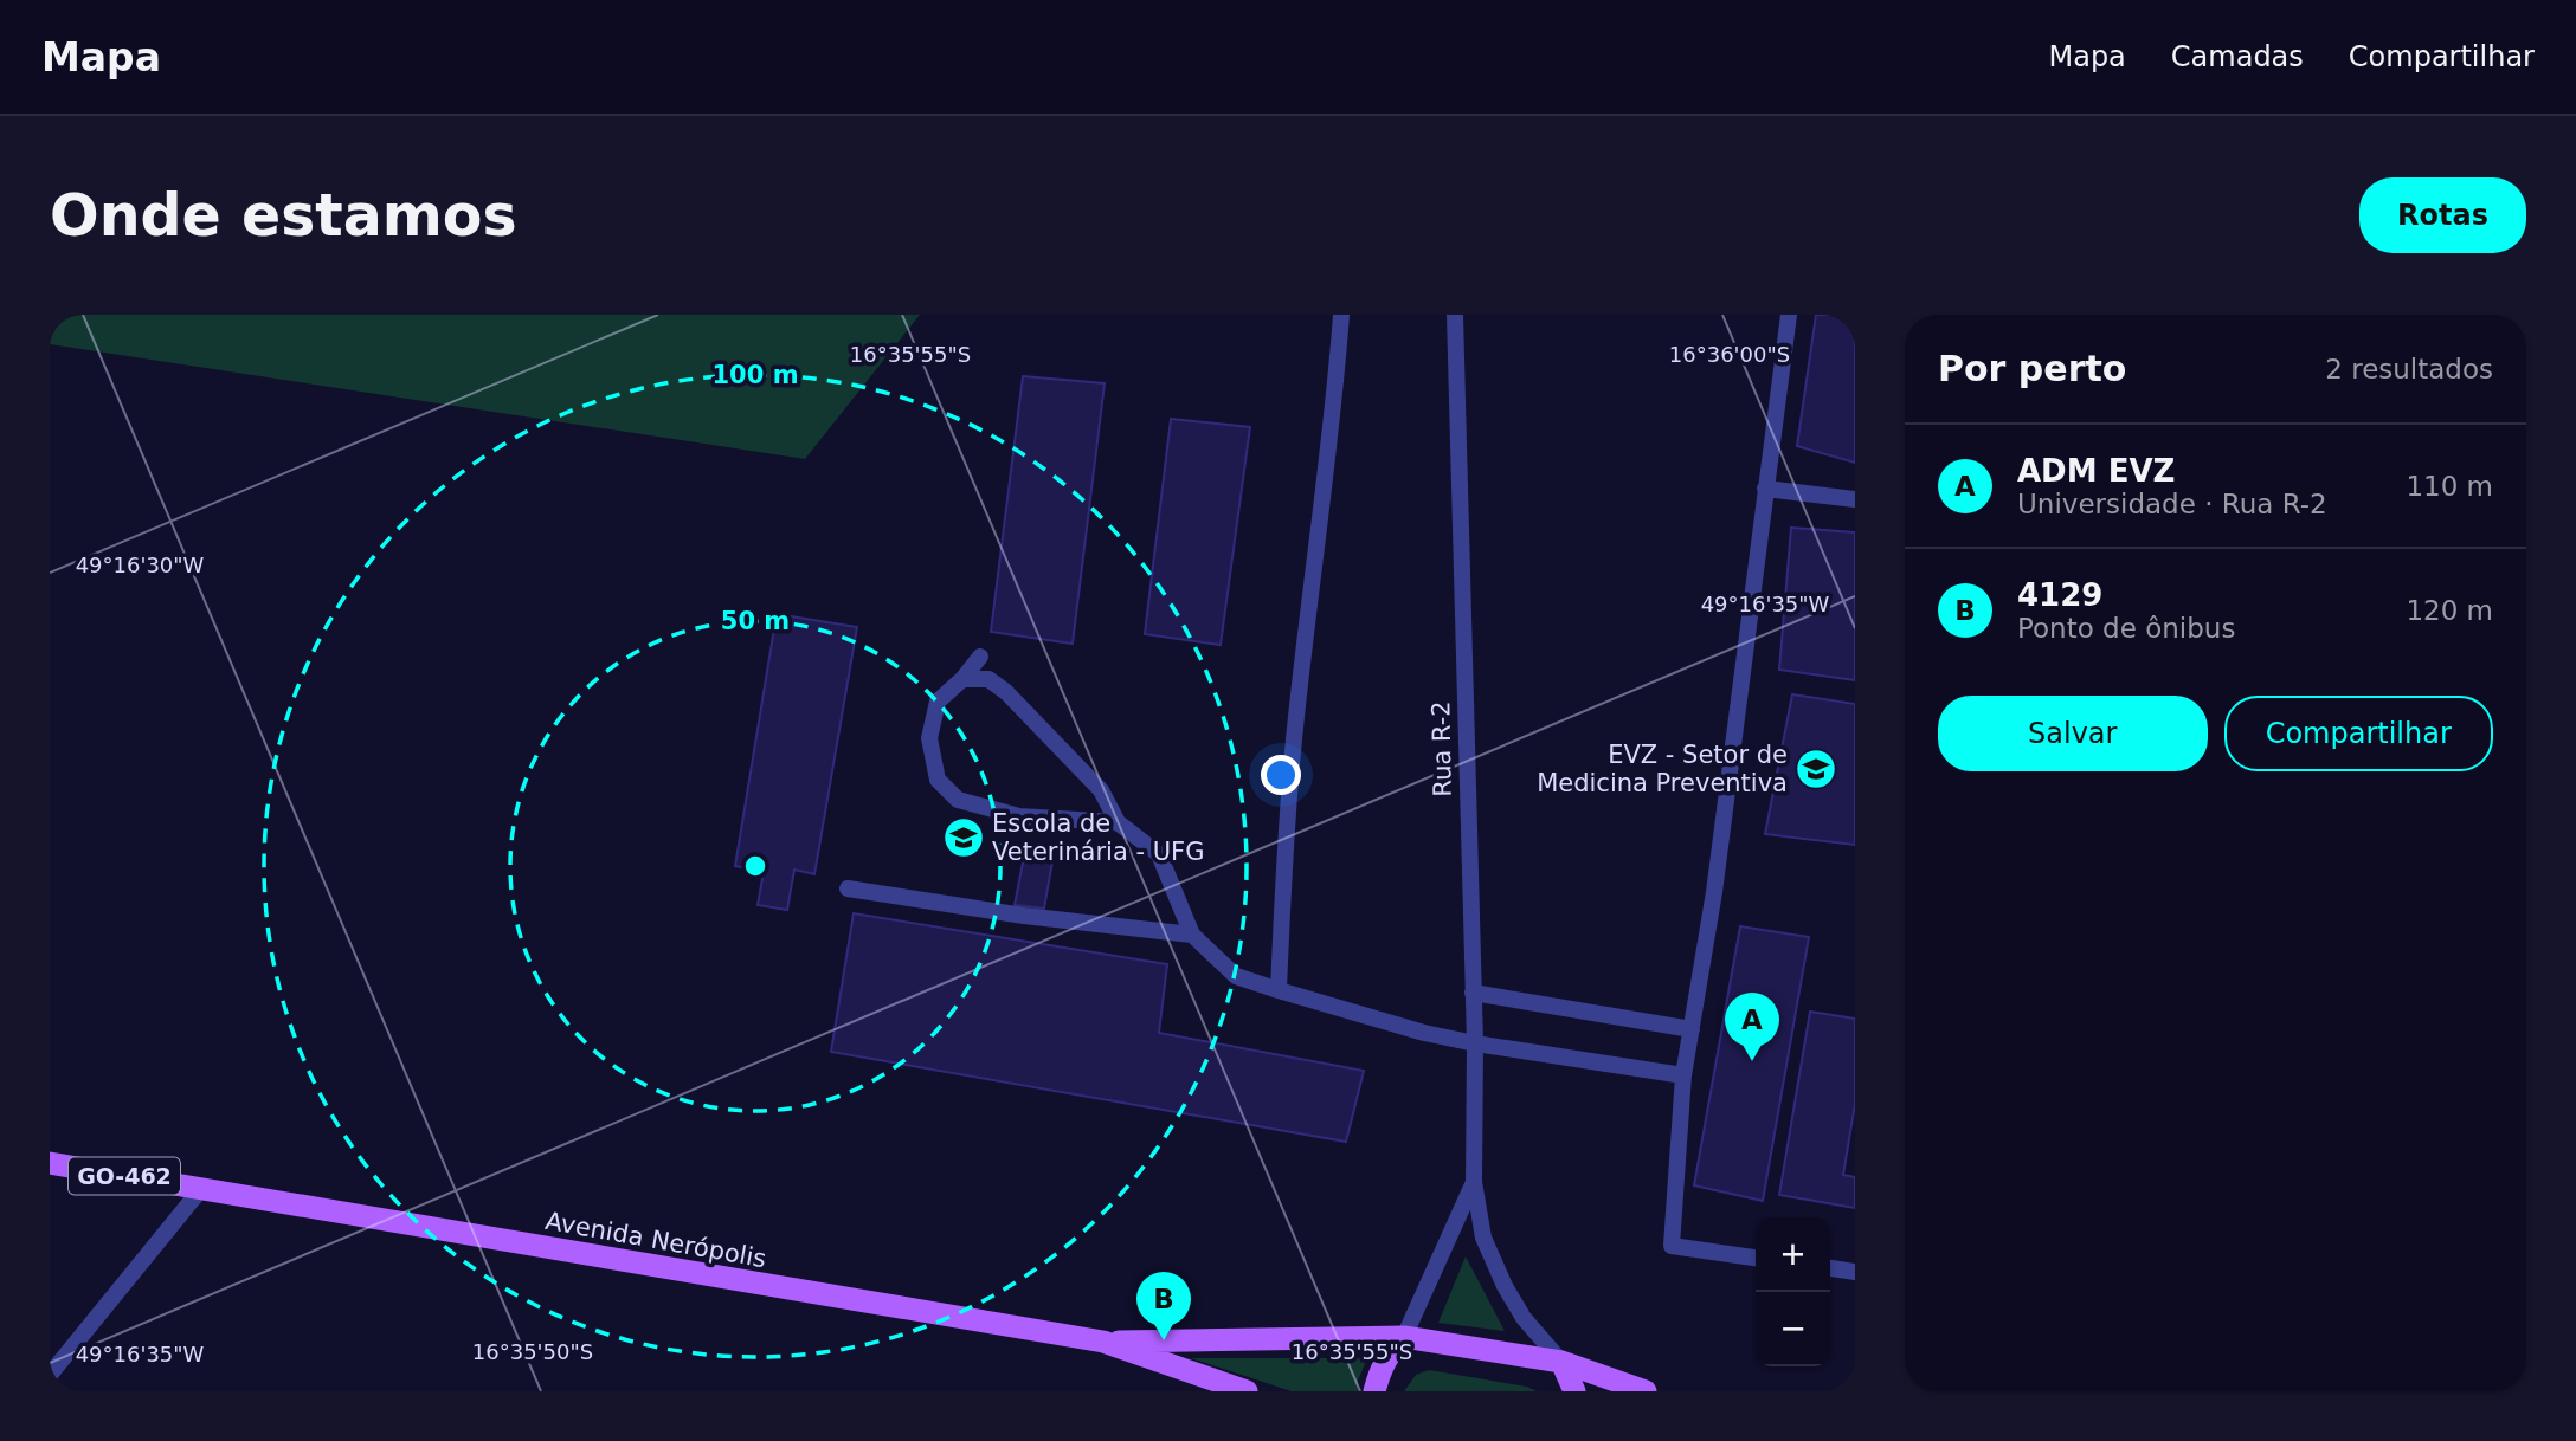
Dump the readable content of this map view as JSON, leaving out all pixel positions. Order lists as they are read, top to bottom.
{
  "streets": {
    "main road": ["GO-462", "Avenida Nerópolis"],
    "street": ["Rua R-2"]
  },
  "crossings": [
    ["Rua R-2", "Avenida Nerópolis"],
    ["GO-462", "Avenida Nerópolis"]
  ],
  "places": {
    "school or university": ["EVZ - Setor de Medicina Preventiva", "Escola de Veterinária - UFG"]
  },
  "page": {
    "header": "Mapa",
    "nav": ["Mapa", "Camadas", "Compartilhar"],
    "buttons": [
      "Rotas",
      ["Salvar", "Compartilhar"]
    ],
    "title": "Onde estamos",
    "heading": ["Por perto", "2 resultados"],
    "list": [
      {
        "mark": "A",
        "name": "ADM EVZ",
        "note": "Universidade · Rua R-2",
        "value": "110 m"
      },
      {
        "mark": "B",
        "name": "4129",
        "note": "Ponto de ônibus",
        "value": "120 m"
      }
    ],
    "pins": ["A", "B"],
    "map_buttons": ["+", "−"]
  },
  "coordinates": [
    "16°35'55\"S",
    "16°36'00\"S",
    "49°16'30\"W",
    "49°16'35\"W",
    "16°35'50\"S"
  ],
  "rings": ["100 m", "50 m"]
}
